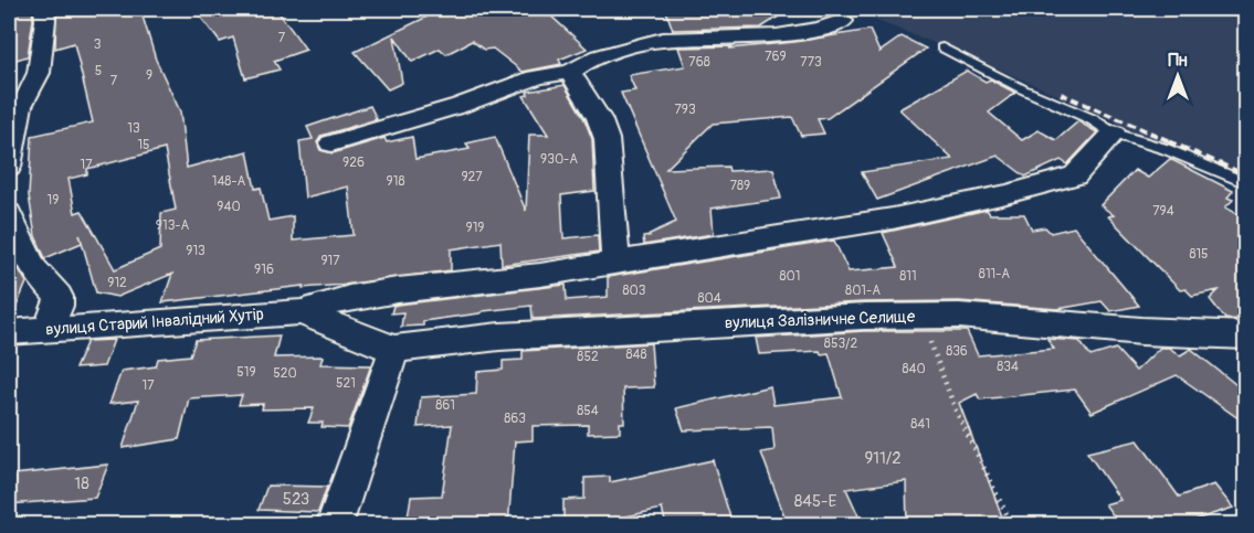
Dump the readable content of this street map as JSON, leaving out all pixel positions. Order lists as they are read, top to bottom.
{
  "streets": {
    "street": ["вулиця Залізничне Селище", "вулиця Старий Інвалідний Хутір"]
  },
  "crossings": [
    ["вулиця Залізничне Селище", "вулиця Старий Інвалідний Хутір"]
  ],
  "house_numbers": [
    "7",
    "3",
    "769",
    "768",
    "773",
    "5",
    "9",
    "7",
    "793",
    "13",
    "15",
    "930-А",
    "926",
    "17",
    "927",
    "148-А",
    "918",
    "789",
    "19",
    "940",
    "794",
    "913-А",
    "919",
    "913",
    "815",
    "917",
    "916",
    "811-А",
    "801",
    "811",
    "912",
    "803",
    "801-А",
    "804",
    "853/2",
    "836",
    "848",
    "852",
    "834",
    "840",
    "519",
    "520",
    "521",
    "17",
    "861",
    "854",
    "863",
    "841",
    "911/2",
    "18",
    "523",
    "845-Е"
  ],
  "north": "top"
}
